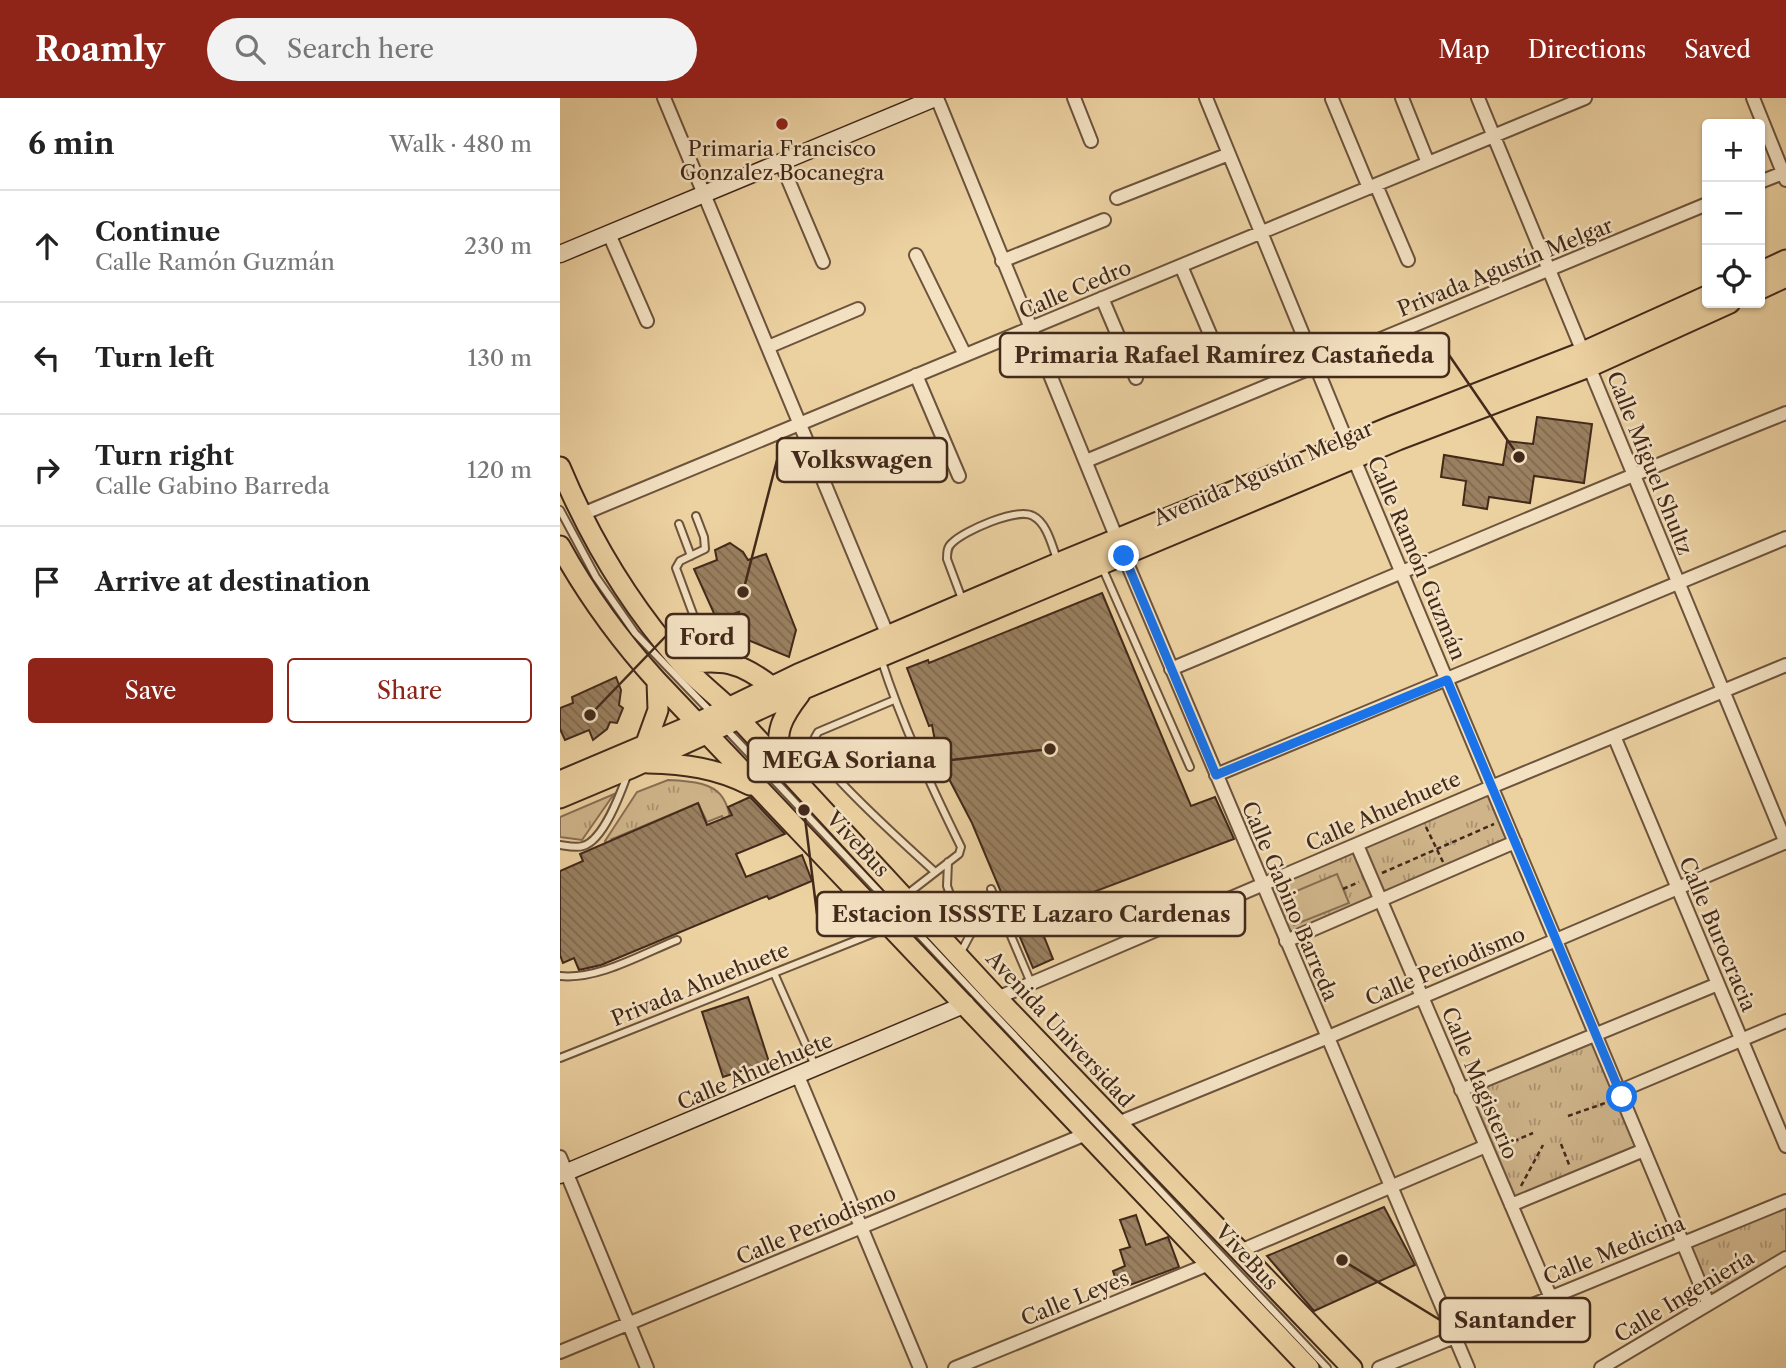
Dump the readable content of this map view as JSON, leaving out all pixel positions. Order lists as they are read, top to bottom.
{
  "streets": {
    "main road": ["Avenida Agustín Melgar", "Avenida Universidad"],
    "street": [
      "Privada Agustín Melgar",
      "Calle Cedro",
      "Calle Miguel Shultz",
      "Calle Ramón Guzmán",
      "Calle Ahuehuete",
      "Calle Gabino Barreda",
      "Calle Burocracia",
      "Calle Periodismo",
      "Calle Magisterio",
      "Calle Medicina",
      "Calle Ingeniería",
      "Calle Leyes"
    ],
    "lane": ["ViveBus", "Privada Ahuehuete"]
  },
  "crossings": [
    ["Privada Agustín Melgar", "Calle Miguel Shultz"],
    ["Privada Agustín Melgar", "Calle Ramón Guzmán"],
    ["Privada Agustín Melgar", "Calle Gabino Barreda"],
    ["Calle Cedro", "Calle Miguel Shultz"],
    ["Calle Cedro", "Calle Ramón Guzmán"],
    ["Calle Cedro", "Calle Gabino Barreda"],
    ["Calle Miguel Shultz", "Avenida Agustín Melgar"],
    ["Calle Miguel Shultz", "Calle Ahuehuete"],
    ["Calle Miguel Shultz", "Calle Periodismo"],
    ["Avenida Agustín Melgar", "Calle Ramón Guzmán"],
    ["Avenida Agustín Melgar", "ViveBus"],
    ["Avenida Agustín Melgar", "Calle Gabino Barreda"],
    ["Avenida Agustín Melgar", "Avenida Universidad"],
    ["Calle Ramón Guzmán", "Calle Ahuehuete"],
    ["Calle Ramón Guzmán", "Calle Periodismo"],
    ["Calle Ramón Guzmán", "Calle Medicina"],
    ["Calle Ramón Guzmán", "Calle Ingeniería"],
    ["Calle Ahuehuete", "Calle Gabino Barreda"],
    ["Calle Ahuehuete", "Calle Burocracia"],
    ["Calle Ahuehuete", "Avenida Universidad"],
    ["Calle Ahuehuete", "Calle Magisterio"],
    ["ViveBus", "Avenida Universidad"],
    ["Calle Gabino Barreda", "Calle Periodismo"],
    ["Calle Gabino Barreda", "Calle Medicina"],
    ["Calle Burocracia", "Calle Periodismo"],
    ["Calle Periodismo", "Avenida Universidad"],
    ["Calle Periodismo", "Calle Magisterio"],
    ["Calle Magisterio", "Calle Medicina"]
  ],
  "places": [
    "Primaria Francisco Gonzalez Bocanegra",
    "Primaria Rafael Ramírez Castañeda",
    "Volkswagen",
    "Ford",
    "MEGA Soriana",
    "Estacion ISSSTE Lazaro Cardenas",
    "Santander"
  ],
  "page": {
    "header": "Roamly",
    "search": "Search here",
    "nav": ["Map", "Directions", "Saved"],
    "heading": ["6 min", "Walk · 480 m"],
    "map_buttons": ["+", "−"],
    "list": [
      ["Continue", "Calle Ramón Guzmán", "230 m"],
      ["Turn left", "130 m"],
      ["Turn right", "Calle Gabino Barreda", "120 m"],
      "Arrive at destination"
    ],
    "buttons": ["Save", "Share"]
  }
}
